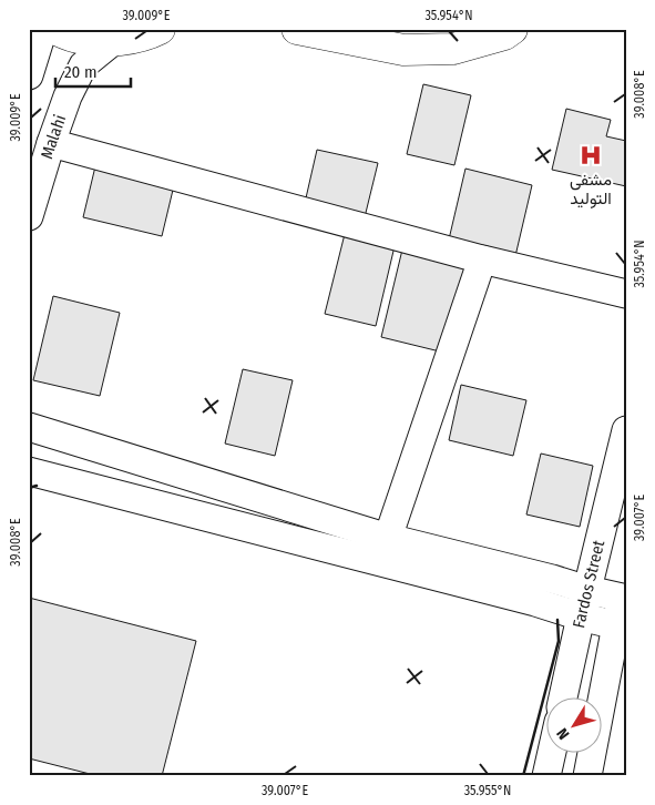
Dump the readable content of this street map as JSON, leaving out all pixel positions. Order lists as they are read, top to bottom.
{
  "streets": {
    "street": ["Malahi", "Fardos Street"]
  },
  "places": {
    "hospital": ["مشفى التوليد"]
  },
  "scale_bar": "20 m",
  "north": "bottom left",
  "coordinates": [
    "39.009°E",
    "35.954°N",
    "39.008°E",
    "39.007°E",
    "35.955°N"
  ]
}
